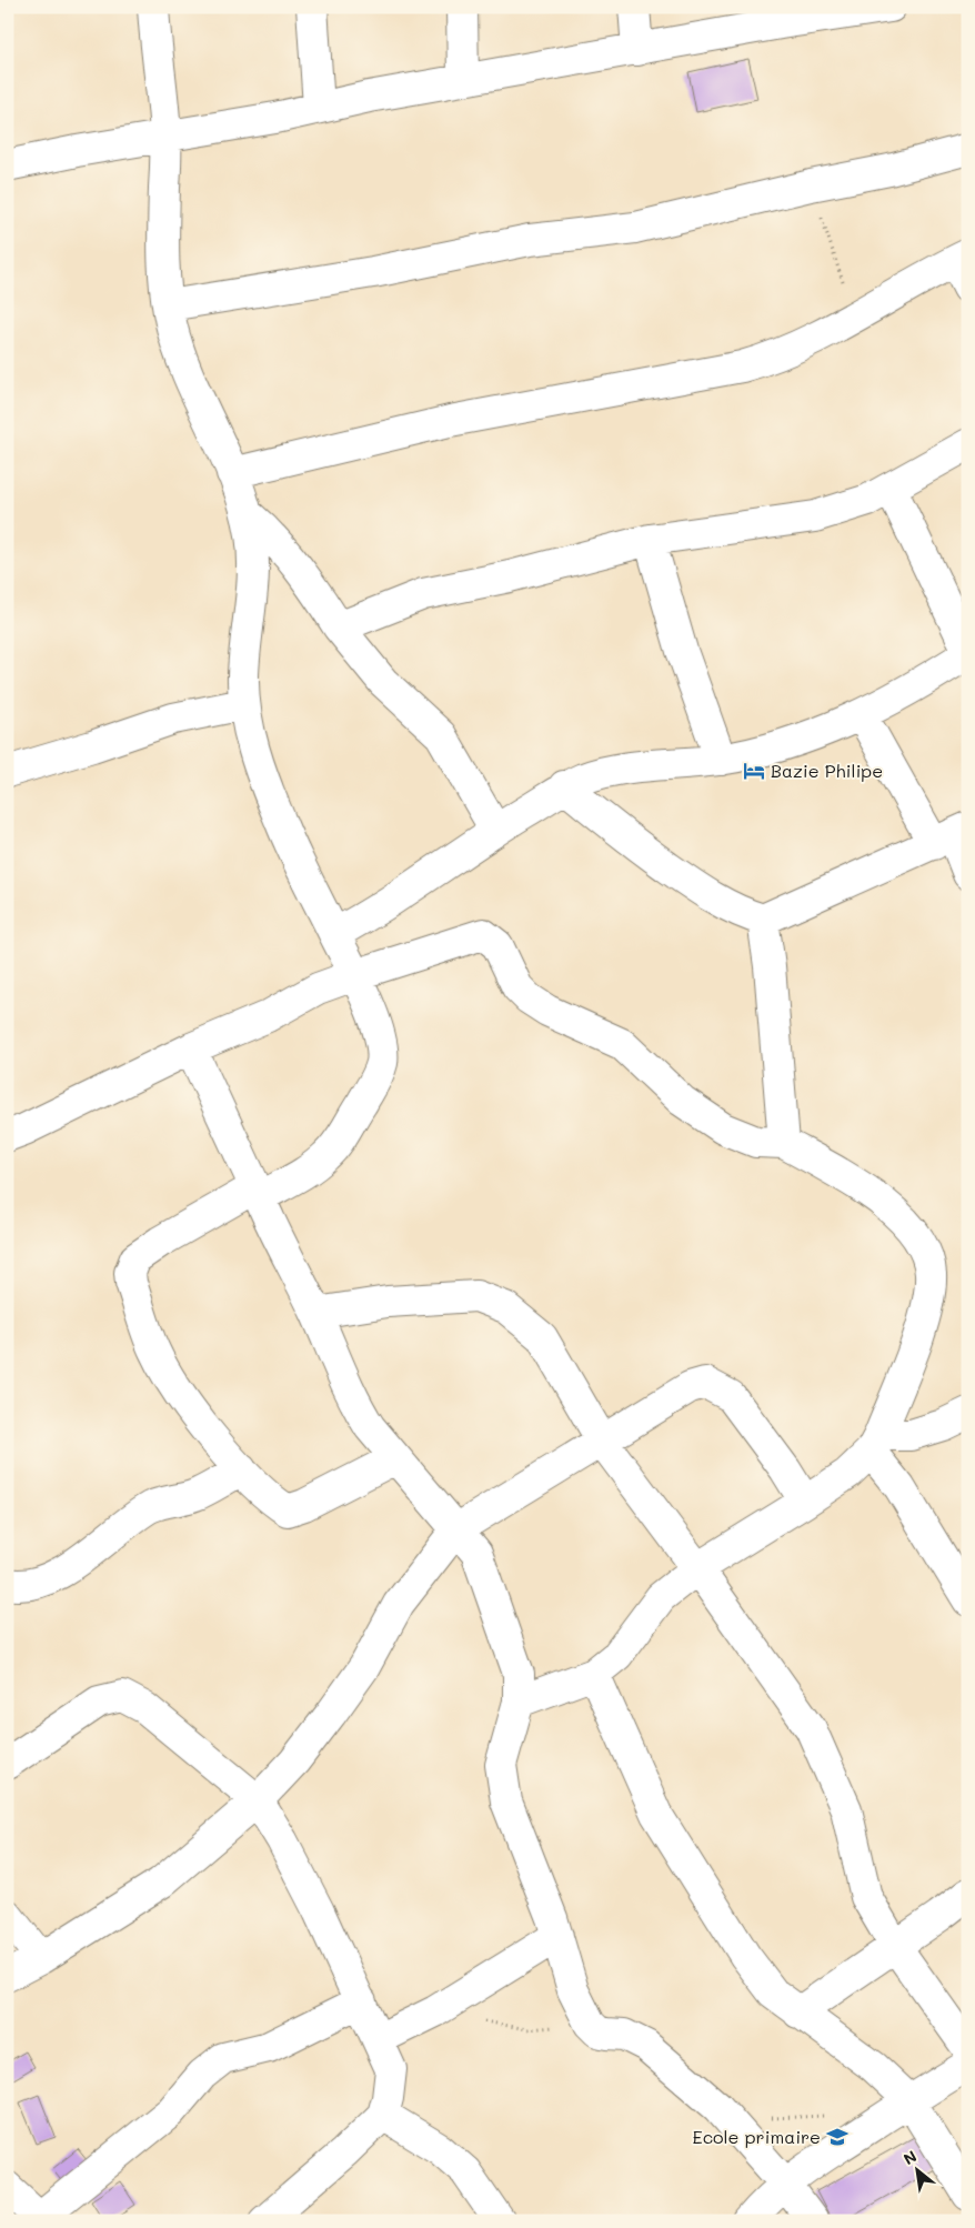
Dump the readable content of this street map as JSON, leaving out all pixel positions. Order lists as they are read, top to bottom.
{
  "places": {
    "hotel": ["Bazie Philipe"],
    "school or university": ["Ecole primaire"]
  },
  "north": "top left"
}
